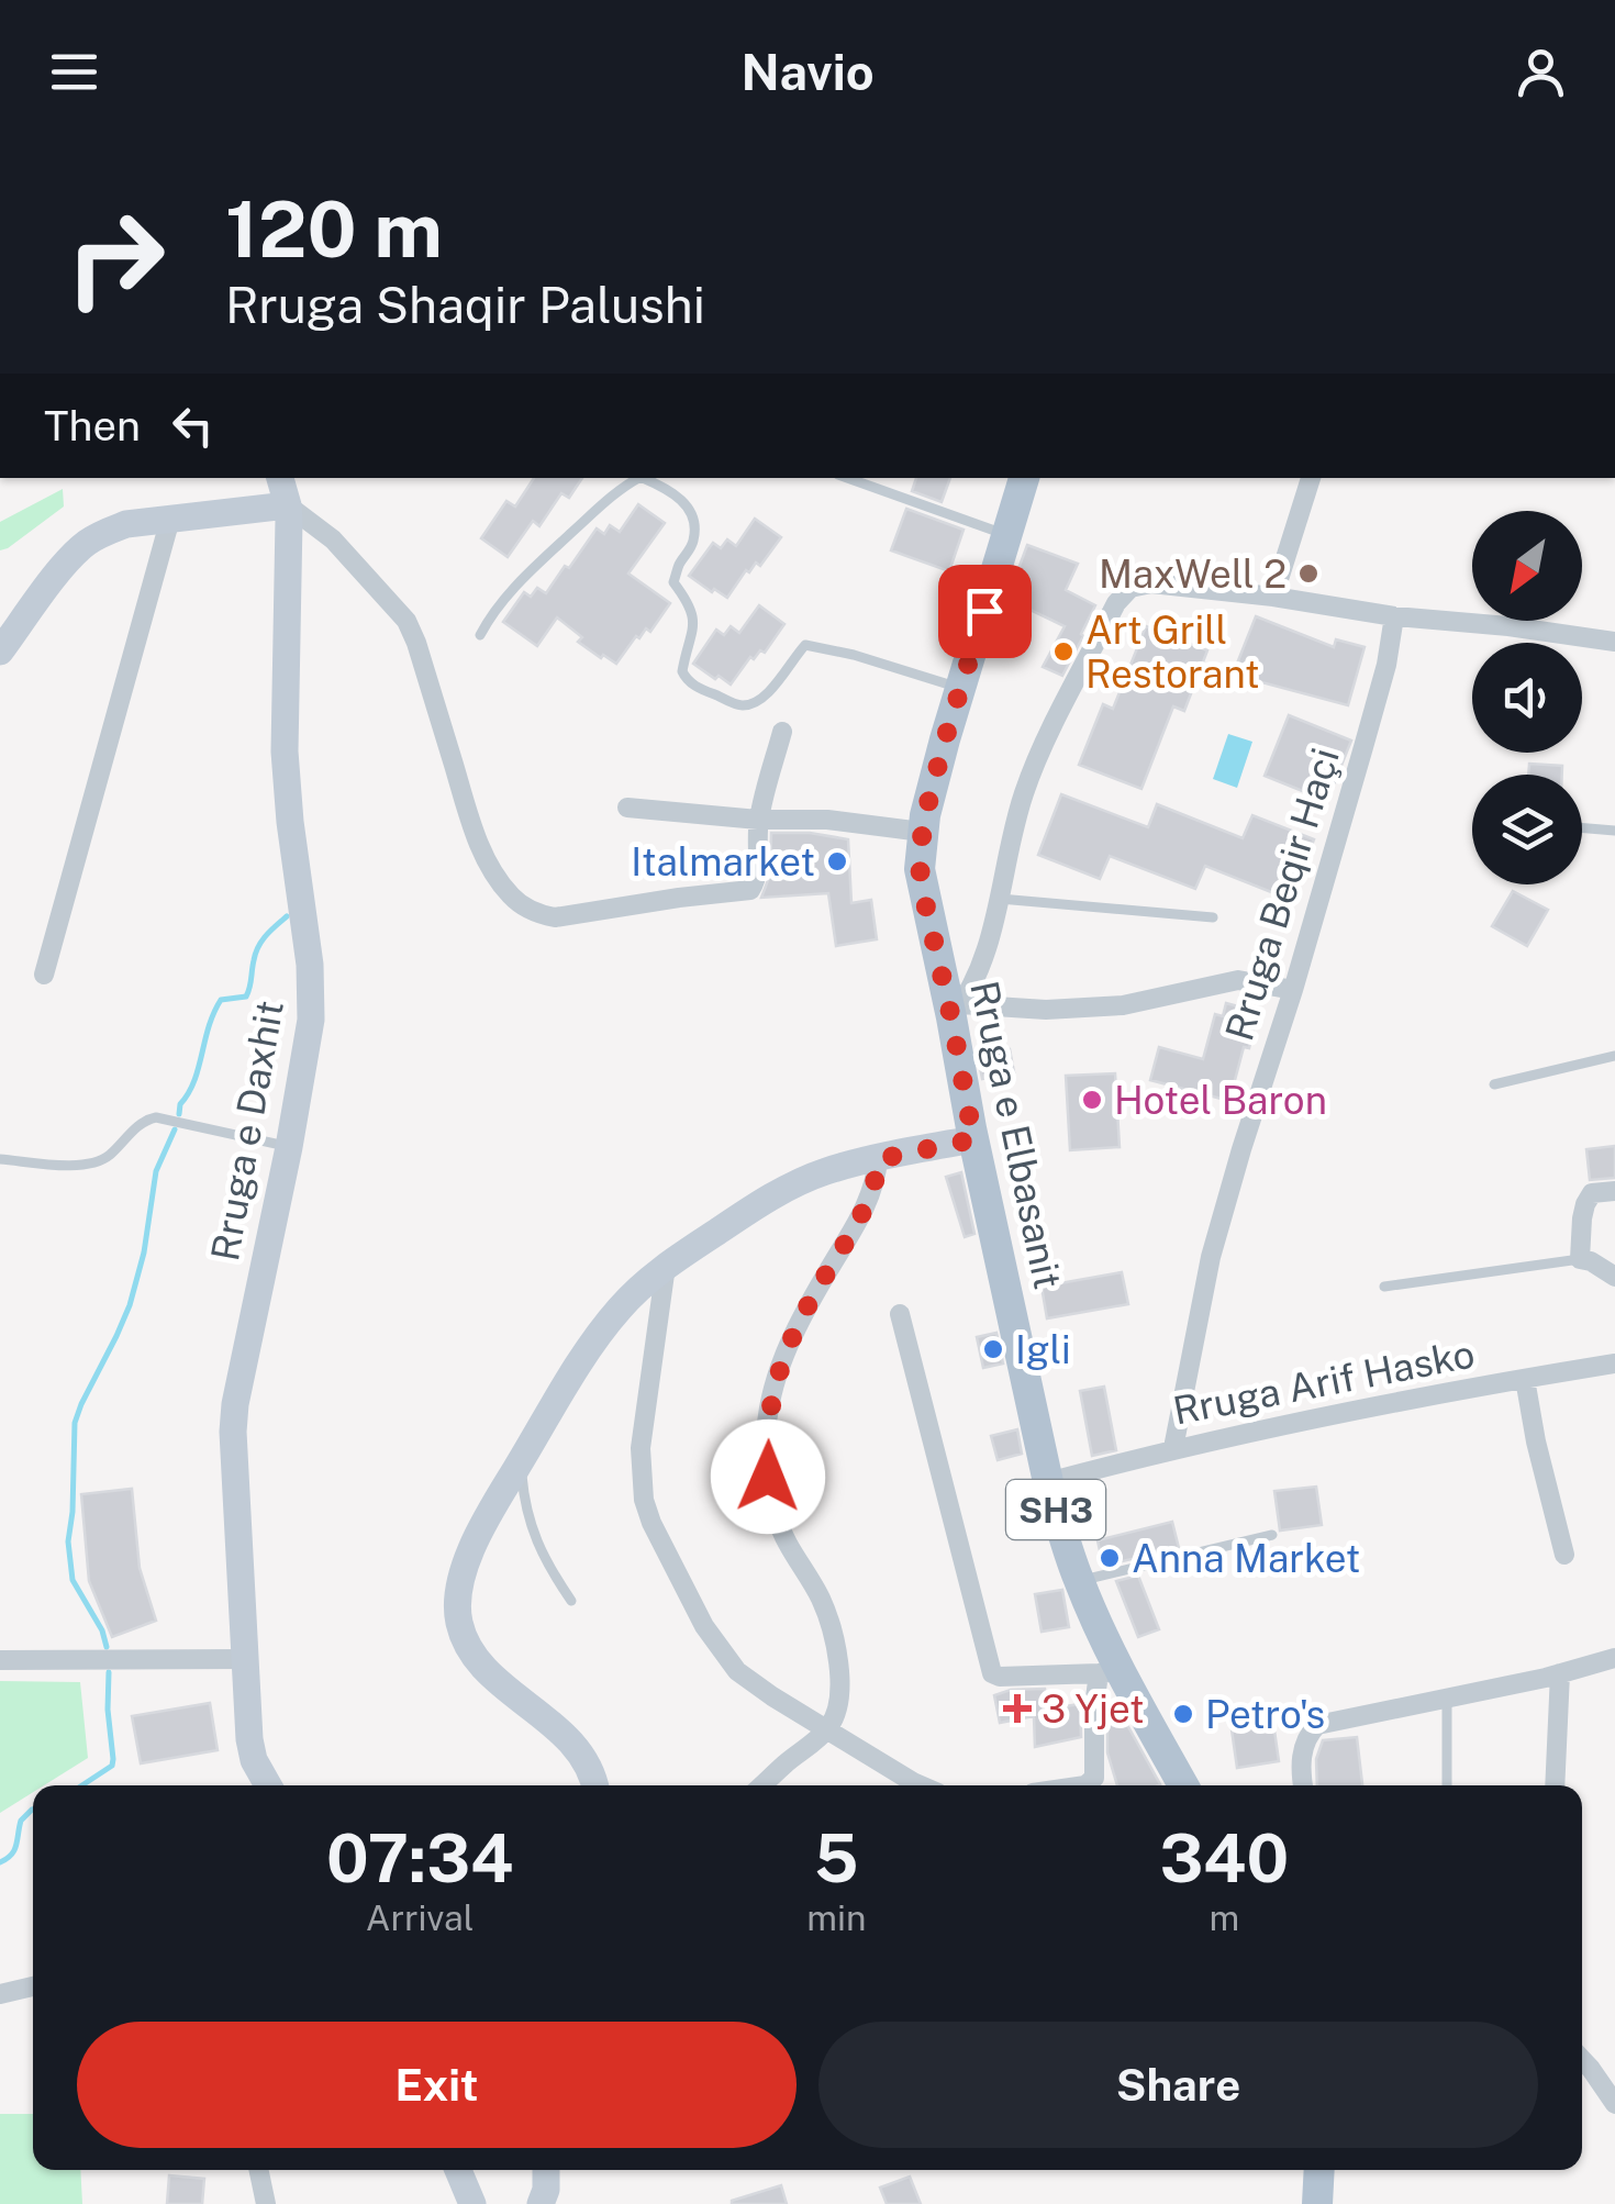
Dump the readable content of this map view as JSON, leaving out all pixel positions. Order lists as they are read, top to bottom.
{
  "streets": {
    "main road": ["Rruga e Elbasanit", "SH3"],
    "street": ["Rruga Beqir Haçi", "Rruga e Daxhit", "Rruga Arif Hasko"]
  },
  "crossings": [
    ["Rruga Beqir Haçi", "Rruga Arif Hasko"],
    ["Rruga e Elbasanit", "Rruga Arif Hasko"]
  ],
  "places": {
    "other": [
      "MaxWell 2",
      "Art Grill Restorant",
      "Italmarket",
      "Hotel Baron",
      "Igli",
      "Anna Market",
      "Petro's"
    ],
    "health": ["3 Yjet"]
  },
  "north": "bottom left",
  "page": {
    "header": "Navio",
    "turn": ["120 m", "Rruga Shaqir Palushi"],
    "then": "Then",
    "eta": [
      "07:34",
      "Arrival",
      "5",
      "min",
      "340",
      "m"
    ],
    "buttons": ["Exit", "Share"]
  }
}
